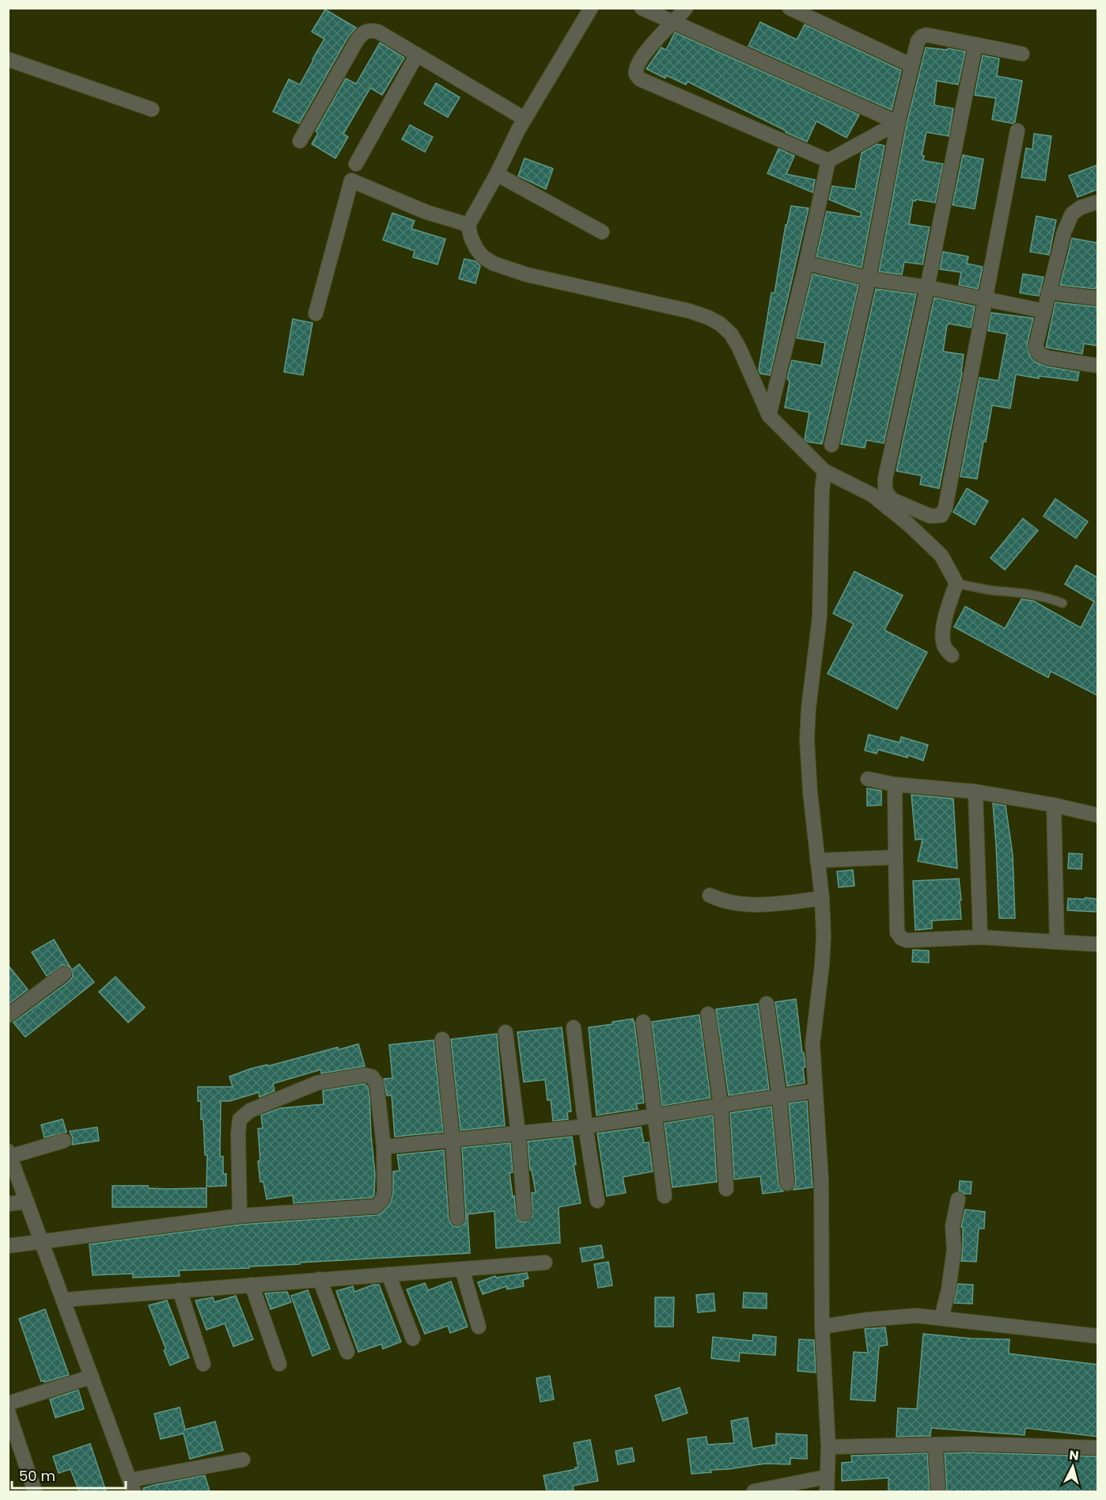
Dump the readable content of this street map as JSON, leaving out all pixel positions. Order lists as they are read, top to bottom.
{
  "scale_bar": "50 m",
  "north": "top"
}
